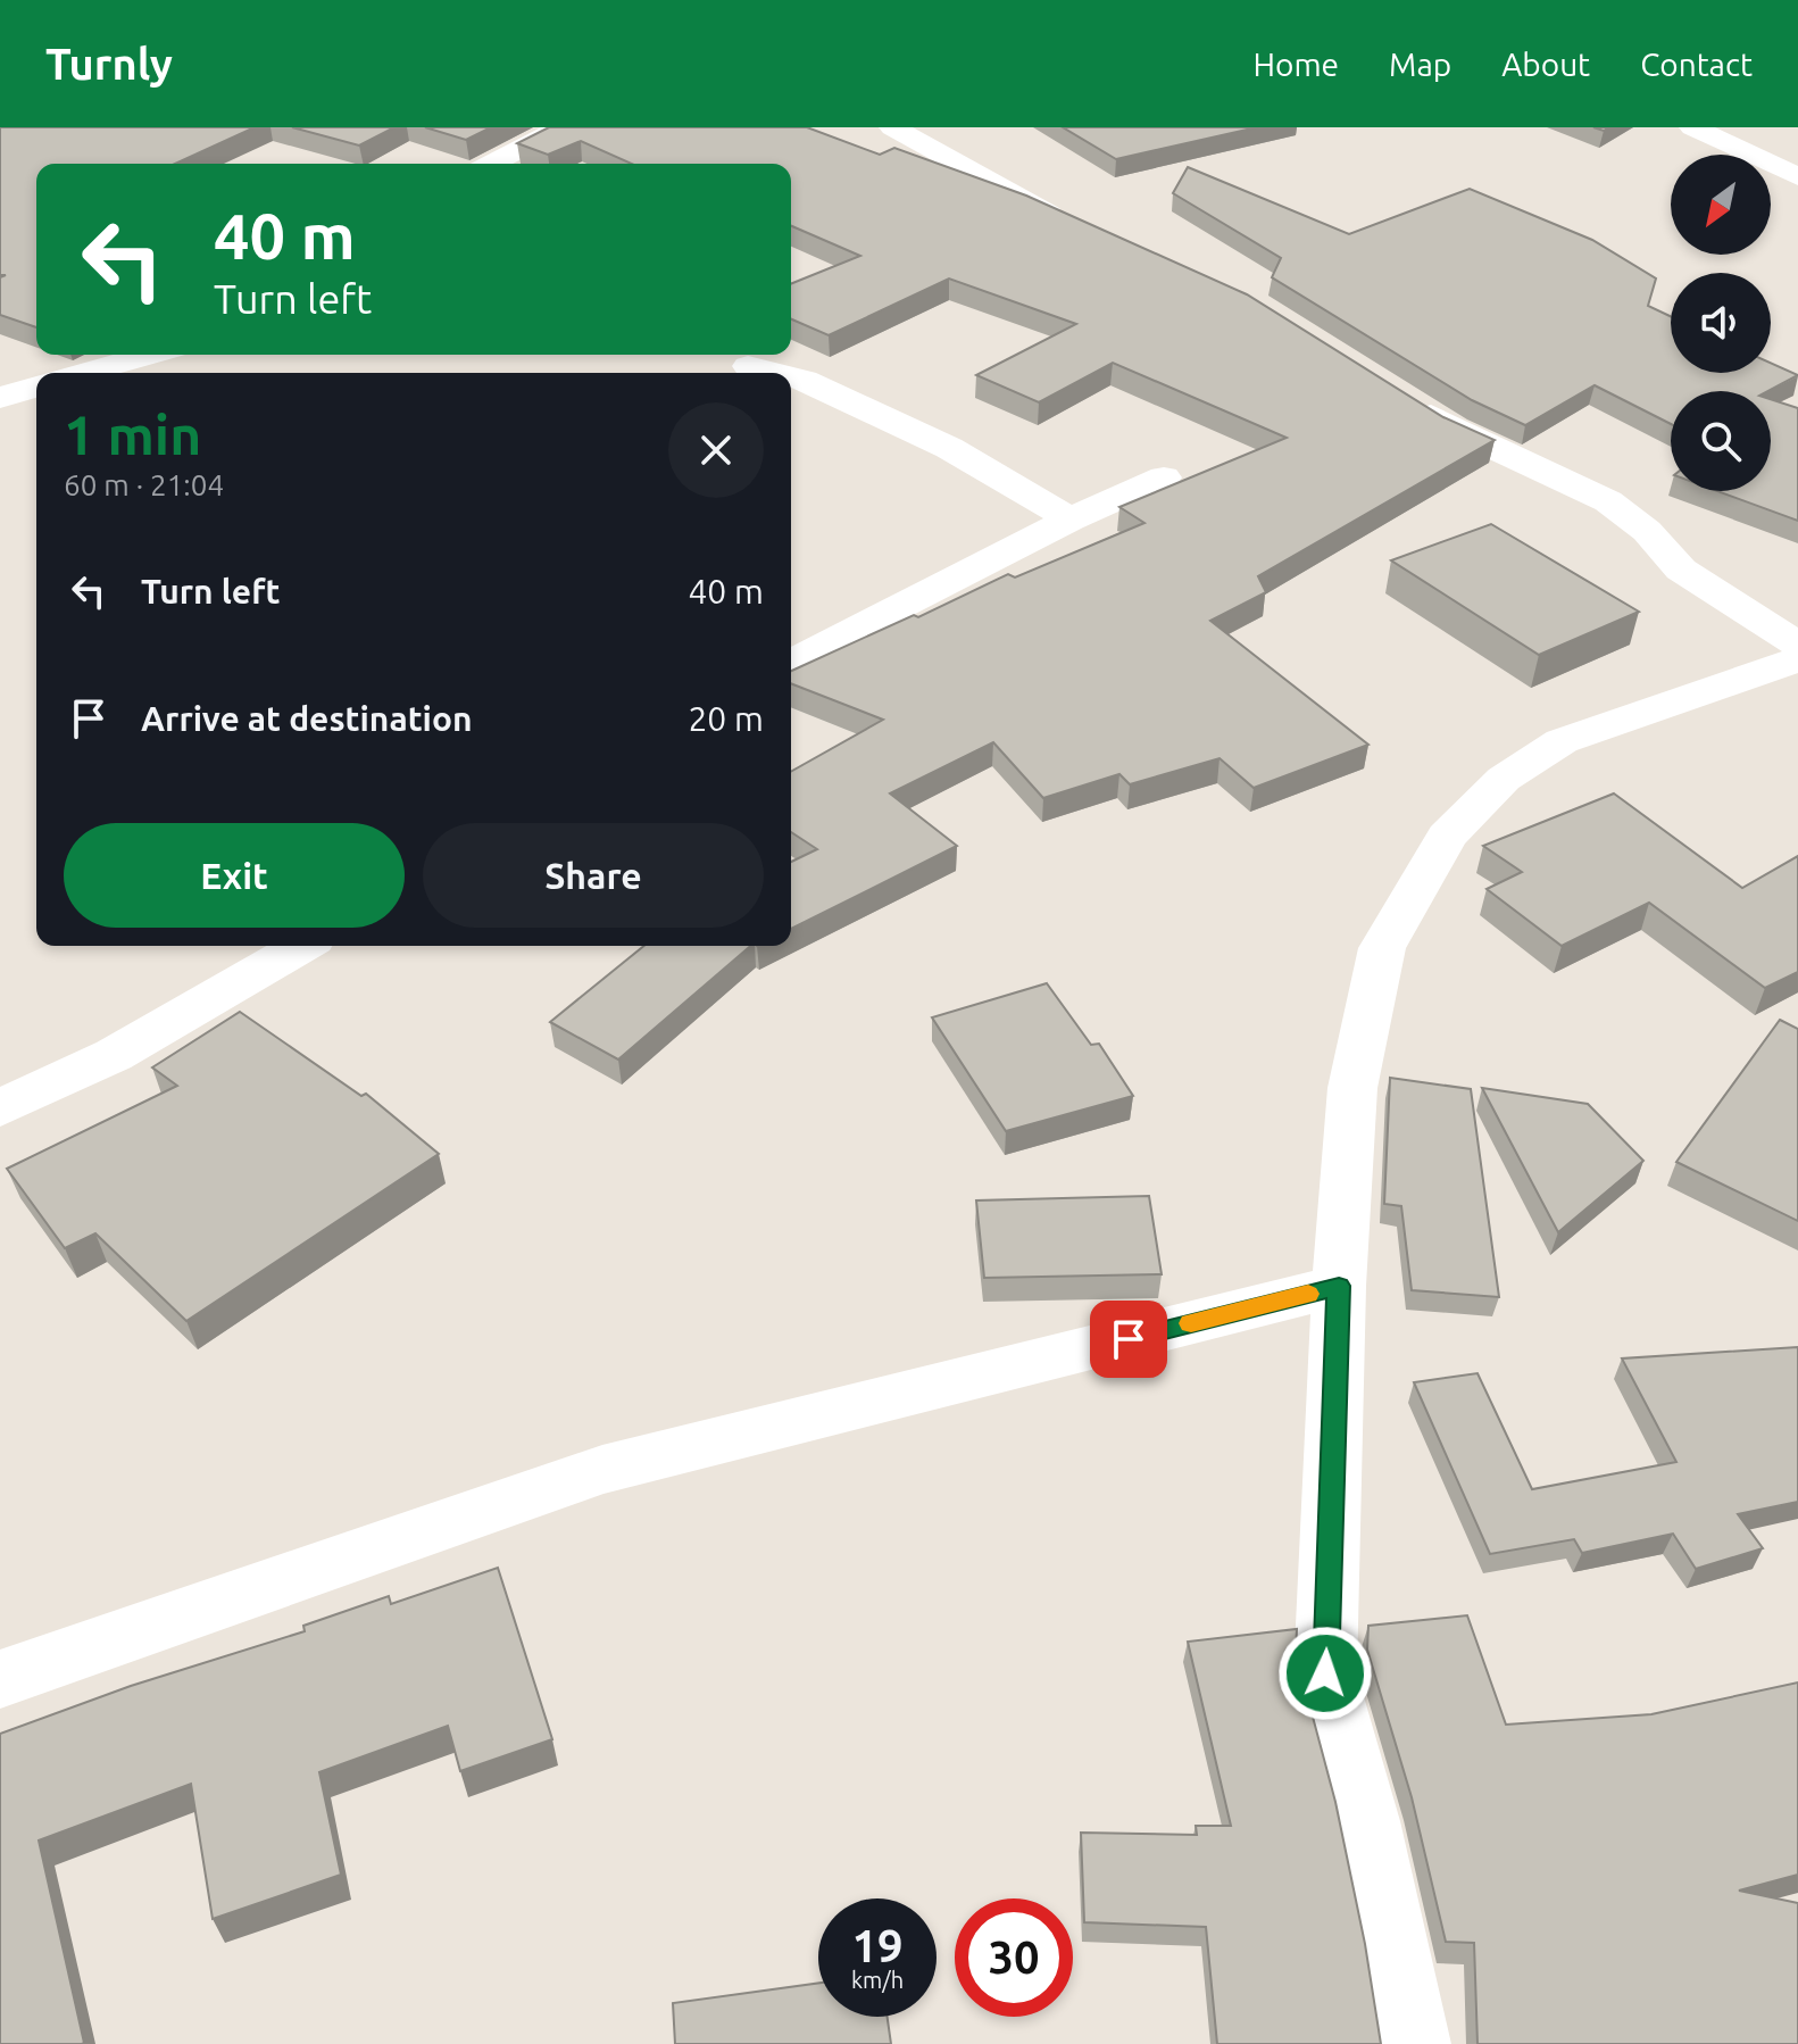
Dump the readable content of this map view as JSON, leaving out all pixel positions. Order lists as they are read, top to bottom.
{
  "north": "bottom left",
  "page": {
    "header": "Turnly",
    "nav": [
      "Home",
      "Map",
      "About",
      "Contact"
    ],
    "turn": ["40 m", "Turn left"],
    "heading": ["1 min", "60 m · 21:04"],
    "list": [
      {
        "name": "Turn left",
        "value": "40 m"
      },
      {
        "name": "Arrive at destination",
        "value": "20 m"
      }
    ],
    "buttons": ["Exit", "Share"],
    "speed": "19 km/h",
    "limit": "30"
  }
}
